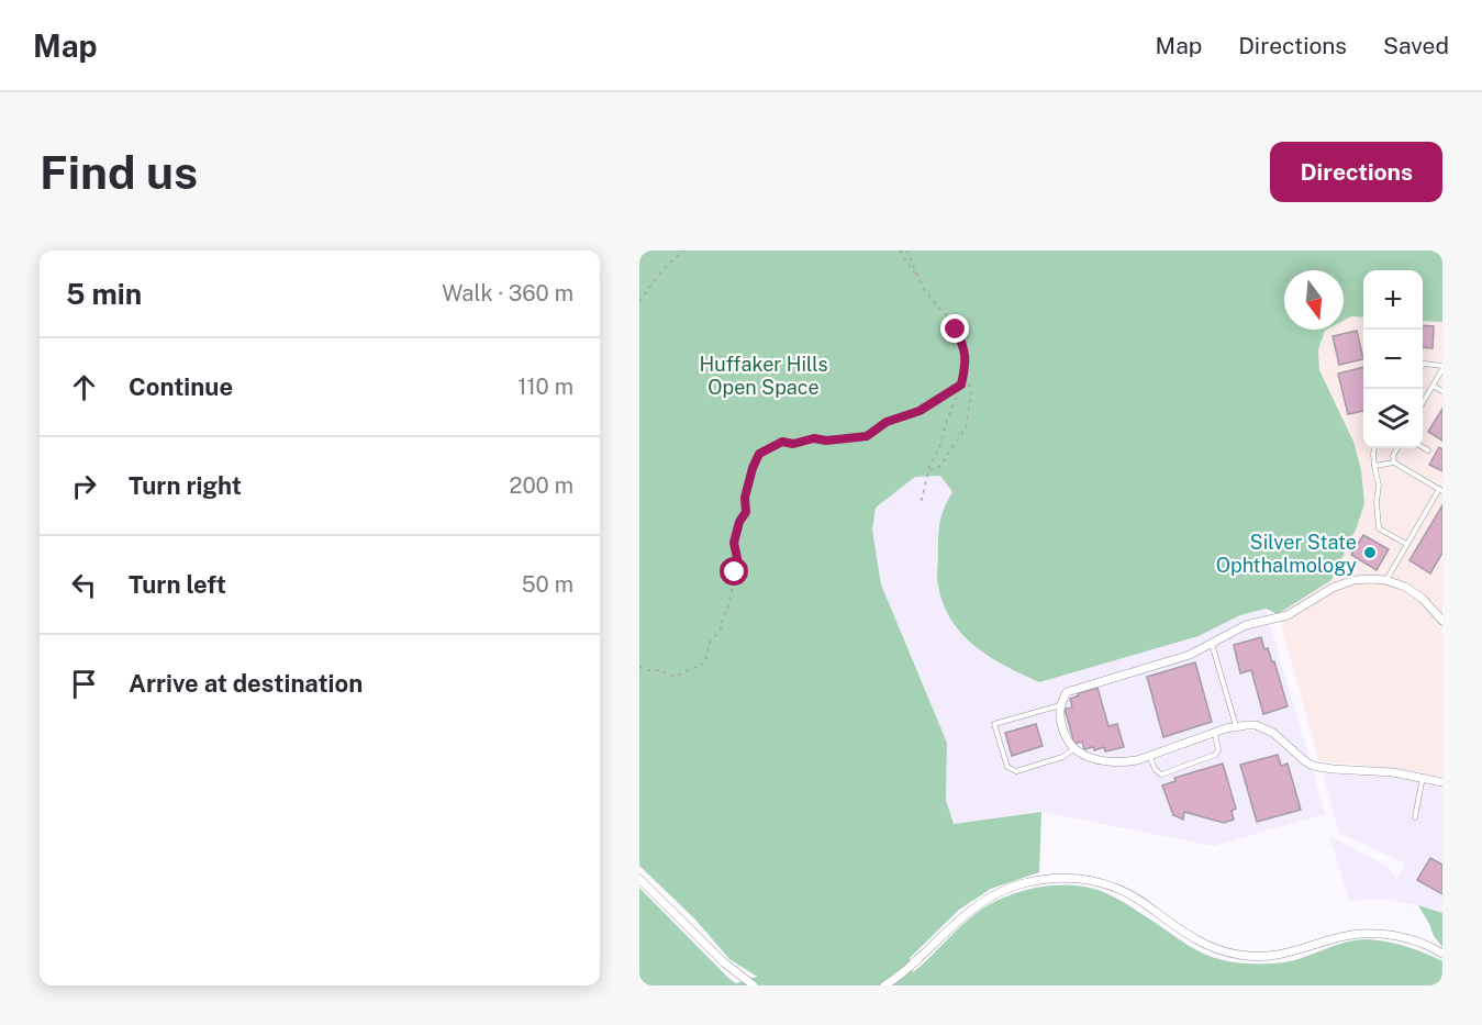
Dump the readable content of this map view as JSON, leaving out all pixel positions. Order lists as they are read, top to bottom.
{
  "parks": ["Huffaker Hills Open Space"],
  "places": ["Silver State Ophthalmology"],
  "north": "bottom",
  "page": {
    "header": "Map",
    "nav": ["Map", "Directions", "Saved"],
    "buttons": "Directions",
    "title": "Find us",
    "heading": ["5 min", "Walk · 360 m"],
    "map_buttons": ["+", "−"],
    "list": [
      ["Continue", "110 m"],
      ["Turn right", "200 m"],
      ["Turn left", "50 m"],
      "Arrive at destination"
    ]
  }
}
